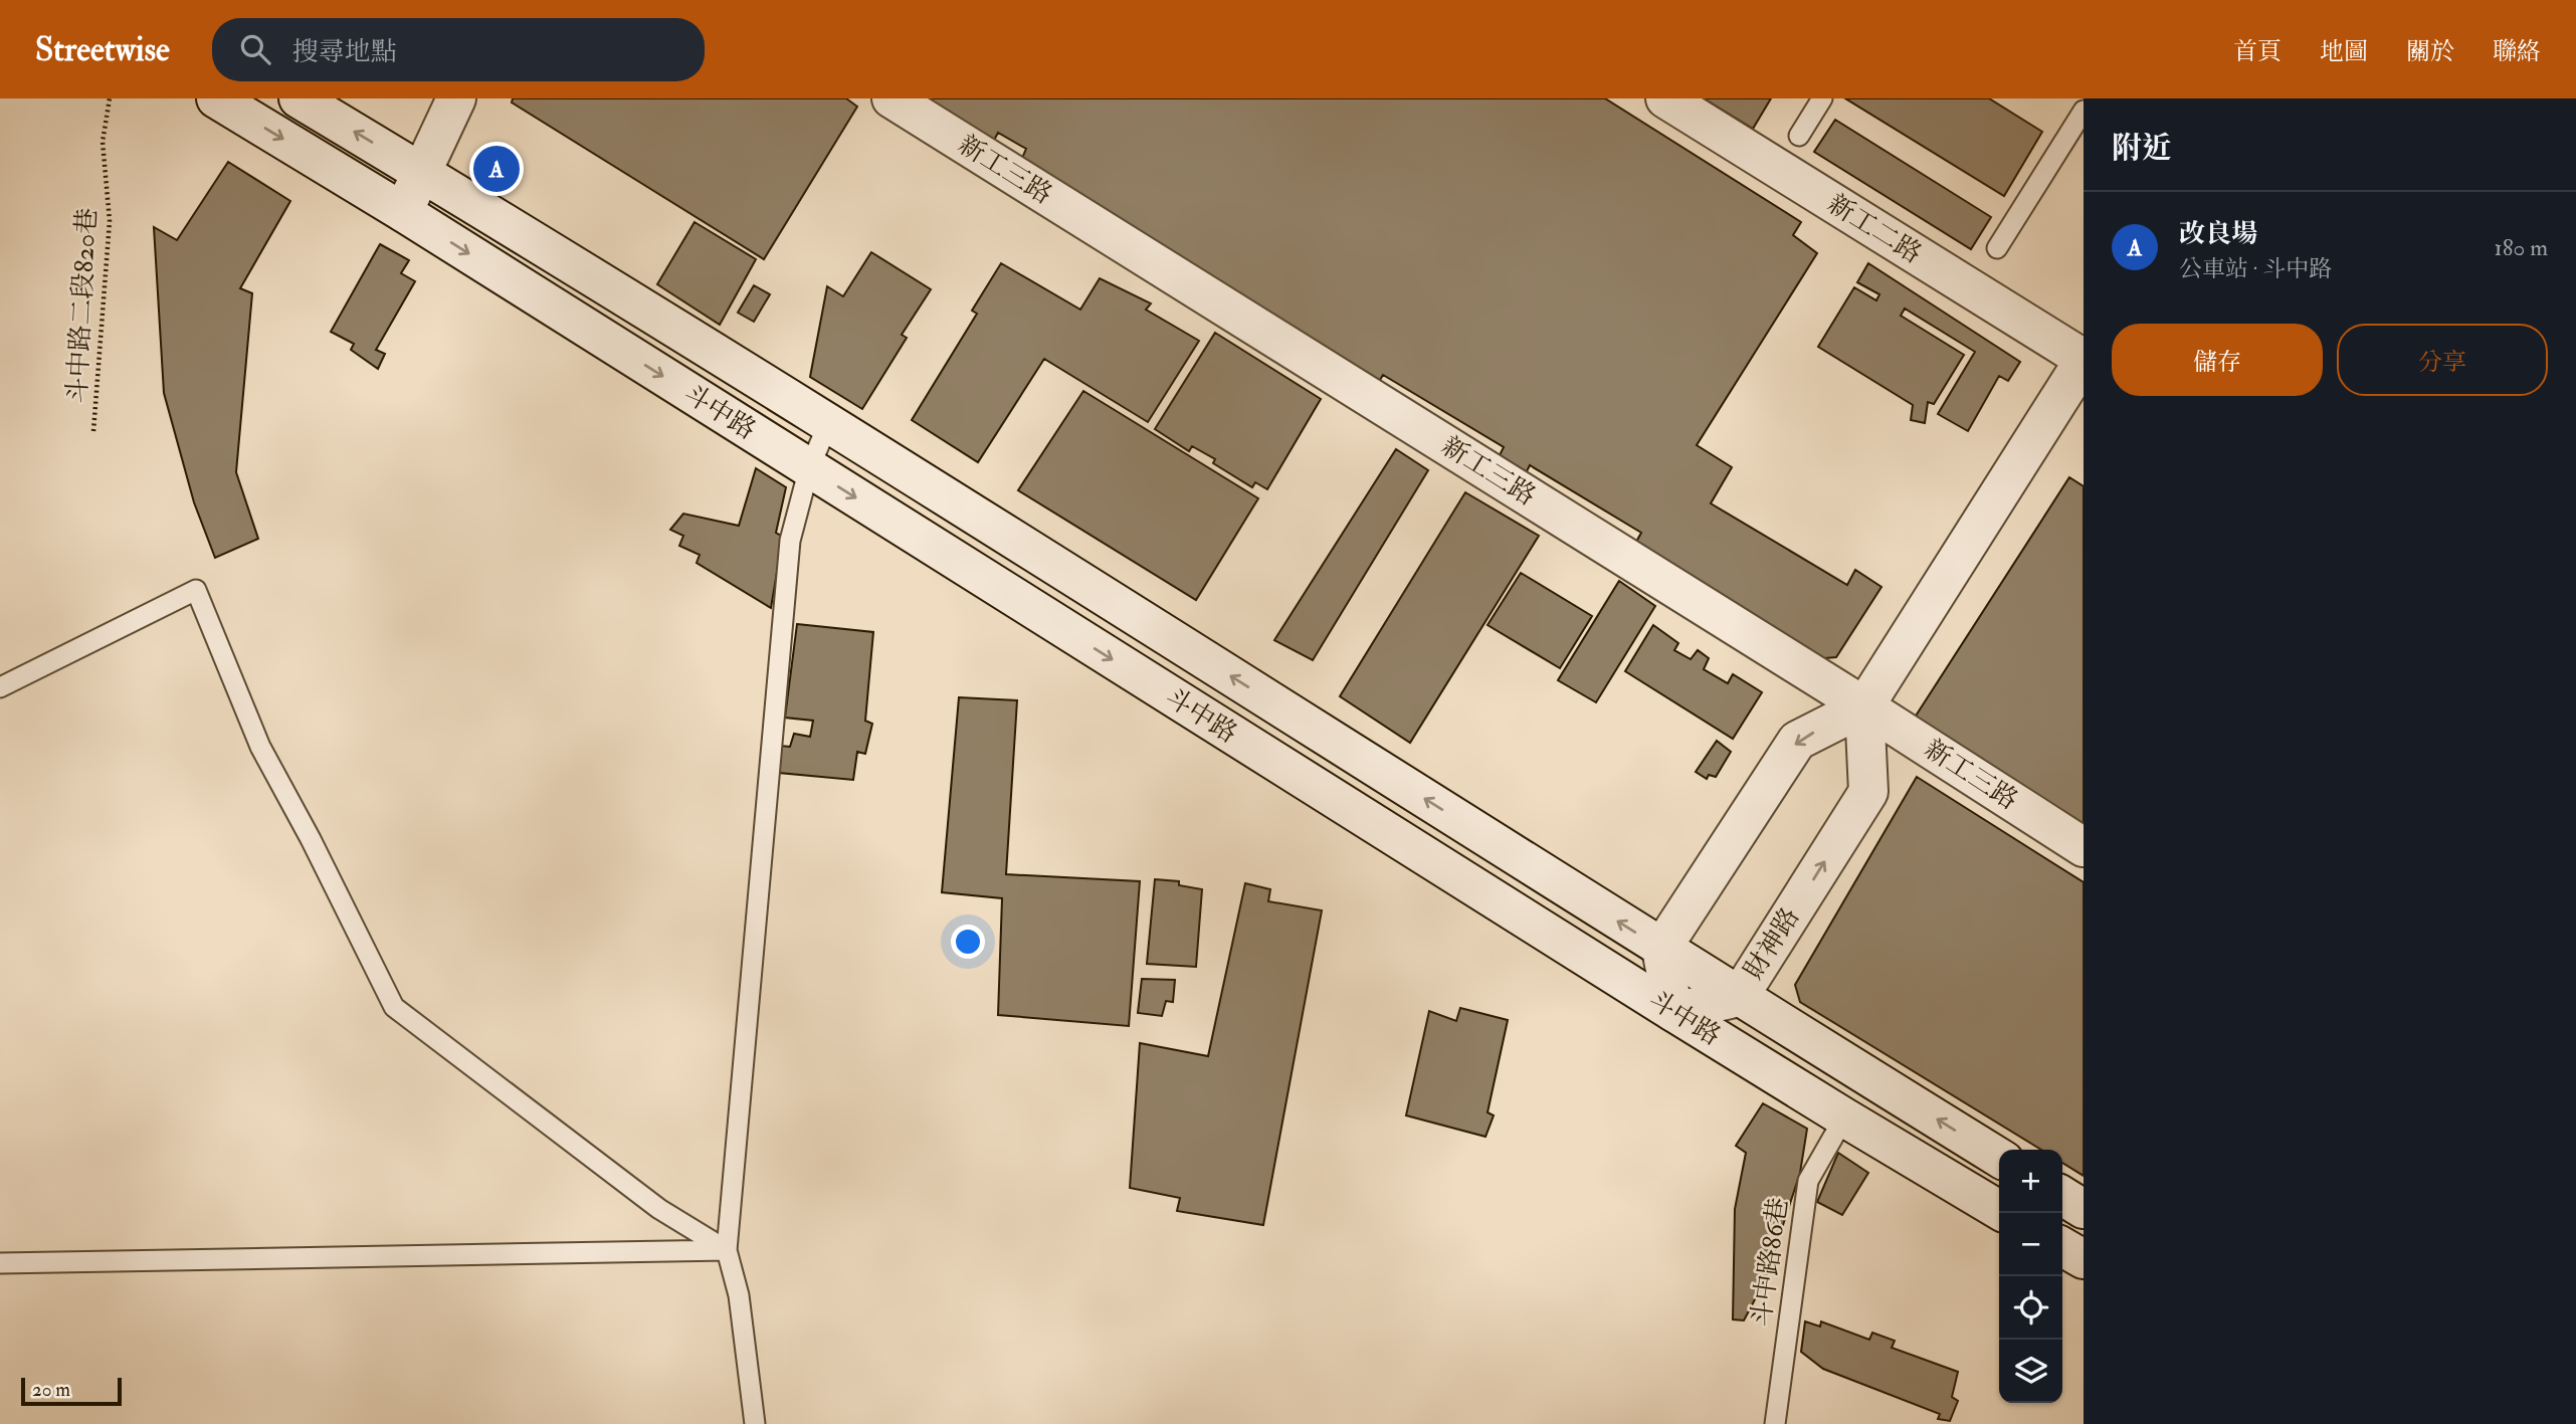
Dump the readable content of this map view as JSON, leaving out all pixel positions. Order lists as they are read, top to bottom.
{
  "streets": {
    "main road": [
      "新工三路",
      "新工二路",
      "斗中路",
      "財神路"
    ],
    "lane": ["斗中路86巷"],
    "path": ["斗中路二段820巷"]
  },
  "crossings": [
    ["新工三路", "財神路"],
    ["斗中路", "財神路"],
    ["斗中路", "斗中路86巷"]
  ],
  "scale_bar": "20 m",
  "page": {
    "header": "Streetwise",
    "search": "搜尋地點",
    "nav": [
      "首頁",
      "地圖",
      "關於",
      "聯絡"
    ],
    "heading": "附近",
    "pins": "A",
    "list": [
      {
        "mark": "A",
        "name": "改良場",
        "note": "公車站 · 斗中路",
        "value": "180 m"
      }
    ],
    "buttons": ["儲存", "分享"],
    "map_buttons": ["+", "−"],
    "scale": "20 m"
  }
}
